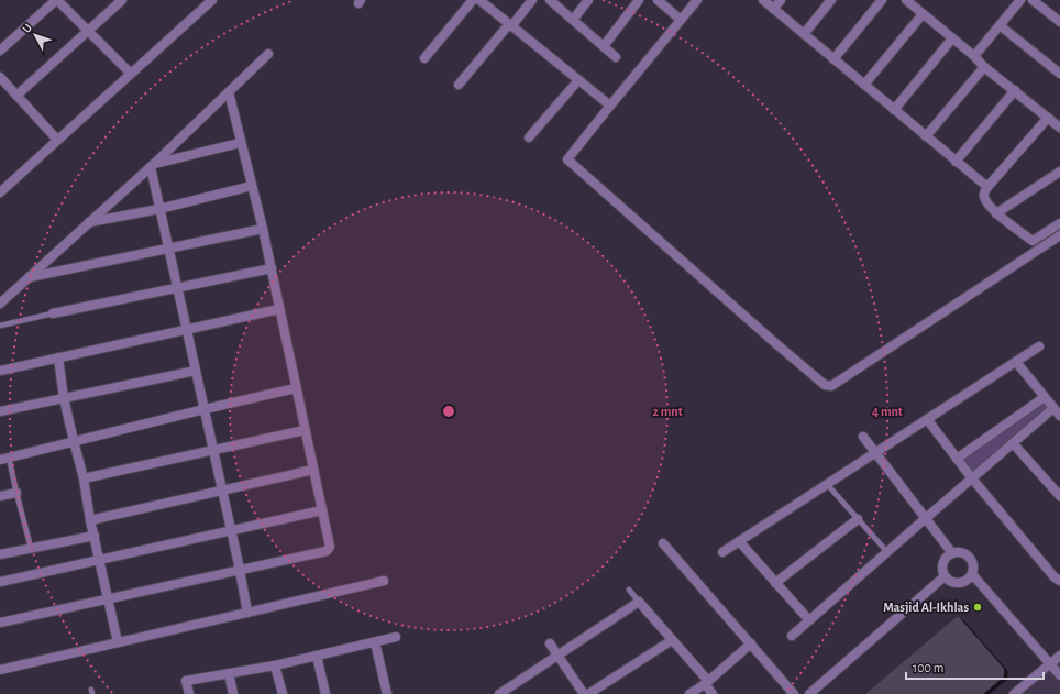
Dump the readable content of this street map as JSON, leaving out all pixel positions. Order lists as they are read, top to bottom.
{
  "places": ["Masjid Al-Ikhlas"],
  "scale_bar": "100 m",
  "north": "top left",
  "rings": ["2 mnt", "4 mnt"]
}
